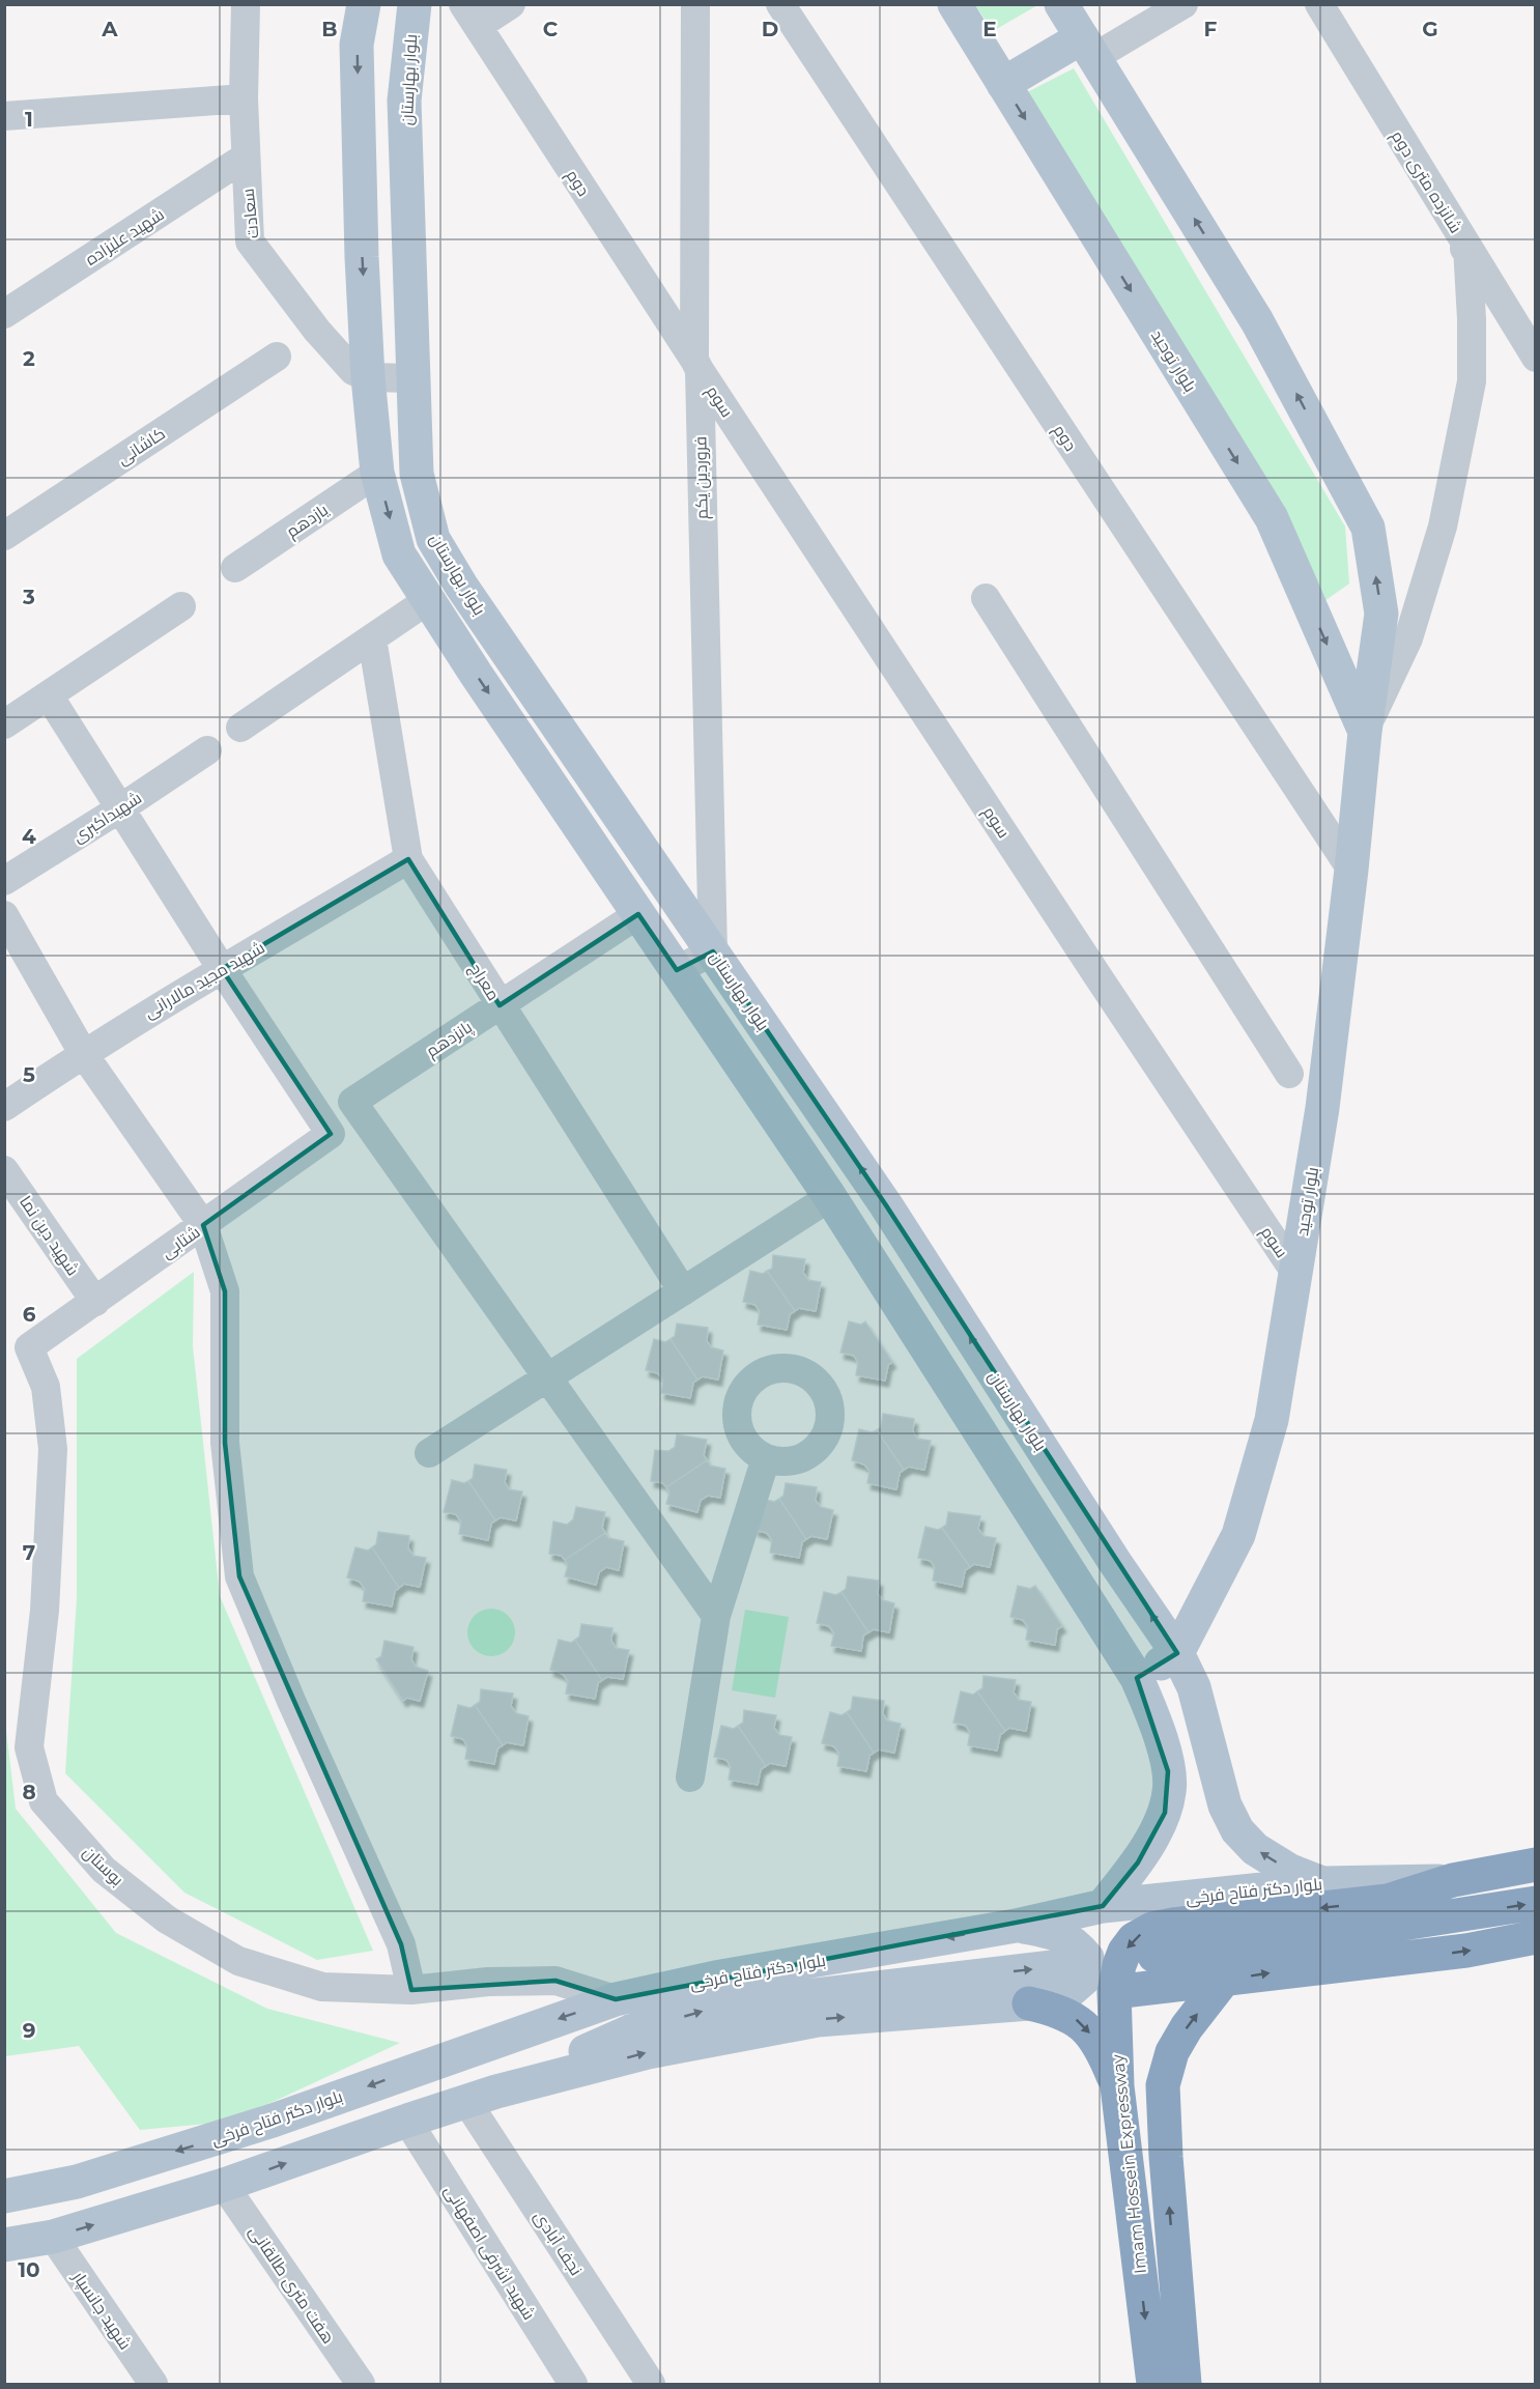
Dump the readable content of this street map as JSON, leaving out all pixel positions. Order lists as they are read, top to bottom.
{
  "streets": {
    "highway": ["بلوار دکتر فتاح فرخی", "Imam Hossein Expressway"],
    "main road": ["بلوار بهارستان", "بلوار توحید"],
    "street": [
      "شانزده متری دوم",
      "دوم",
      "سعادت",
      "شهید علیزاده",
      "سوم",
      "کاشانی",
      "فروردین یکم",
      "یازدهم",
      "شهیداکبری",
      "شهید مجید مالارانی",
      "معراج",
      "پانزدهم",
      "شهید دین نما",
      "شتابی",
      "بوستان",
      "نجف آبادی",
      "شهید اشرفی اصفهانی",
      "هفت متری طالقانی",
      "شهید جانسپار"
    ]
  },
  "crossings": [
    ["بلوار بهارستان", "بلوار توحید"],
    ["بلوار بهارستان", "فروردین یکم"],
    ["بلوار بهارستان", "بلوار دکتر فتاح فرخی"],
    ["دوم", "بلوار توحید"],
    ["دوم", "سوم"],
    ["دوم", "فروردین یکم"],
    ["سعادت", "شهید علیزاده"],
    ["بلوار توحید", "سوم"],
    ["سوم", "فروردین یکم"],
    ["شهید مجید مالارانی", "معراج"],
    ["شهید مجید مالارانی", "شتابی"],
    ["معراج", "پانزدهم"],
    ["شهید دین نما", "شتابی"],
    ["شتابی", "بوستان"],
    ["بوستان", "بلوار دکتر فتاح فرخی"],
    ["بلوار دکتر فتاح فرخی", "Imam Hossein Expressway"]
  ],
  "grid": {
    "columns": [
      "A",
      "B",
      "C",
      "D",
      "E",
      "F",
      "G"
    ],
    "rows": [
      "1",
      "2",
      "3",
      "4",
      "5",
      "6",
      "7",
      "8",
      "9",
      "10"
    ]
  }
}
